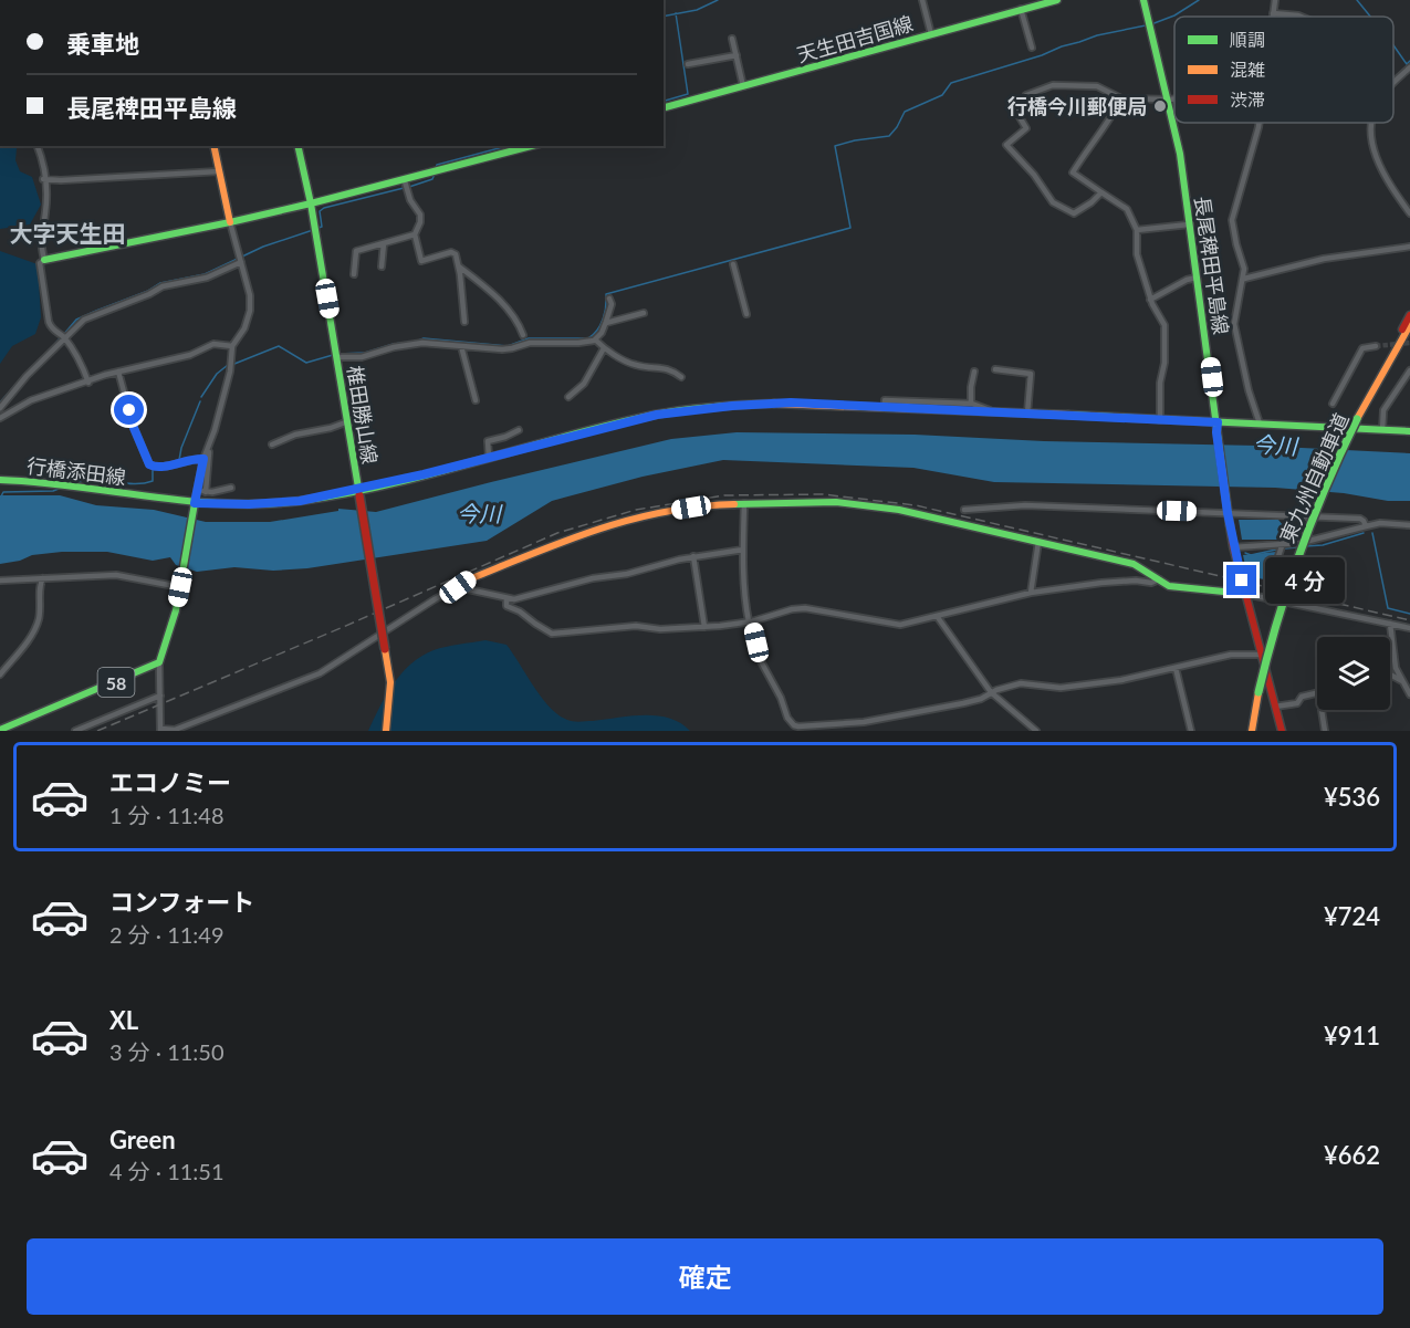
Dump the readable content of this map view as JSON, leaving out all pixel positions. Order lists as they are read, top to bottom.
{
  "streets": {
    "main road": [
      "天生田吉国線",
      "長尾稗田平島線",
      "椎田勝山線",
      "行橋添田線",
      "東九州自動車道",
      "58"
    ]
  },
  "crossings": [
    ["長尾稗田平島線", "行橋添田線"],
    ["椎田勝山線", "行橋添田線"],
    ["行橋添田線", "58"]
  ],
  "districts": ["大字天生田"],
  "water": ["今川"],
  "places": ["行橋今川郵便局"],
  "legend": ["順調", "混雑", "渋滞"],
  "page": {
    "banner": ["乗車地", "長尾稗田平島線"],
    "bubble": "4 分",
    "list": [
      {
        "name": "エコノミー",
        "note": "1 分 · 11:48",
        "value": "¥536"
      },
      {
        "name": "コンフォート",
        "note": "2 分 · 11:49",
        "value": "¥724"
      },
      {
        "name": "XL",
        "note": "3 分 · 11:50",
        "value": "¥911"
      },
      {
        "name": "Green",
        "note": "4 分 · 11:51",
        "value": "¥662"
      }
    ],
    "buttons": "確定"
  }
}
